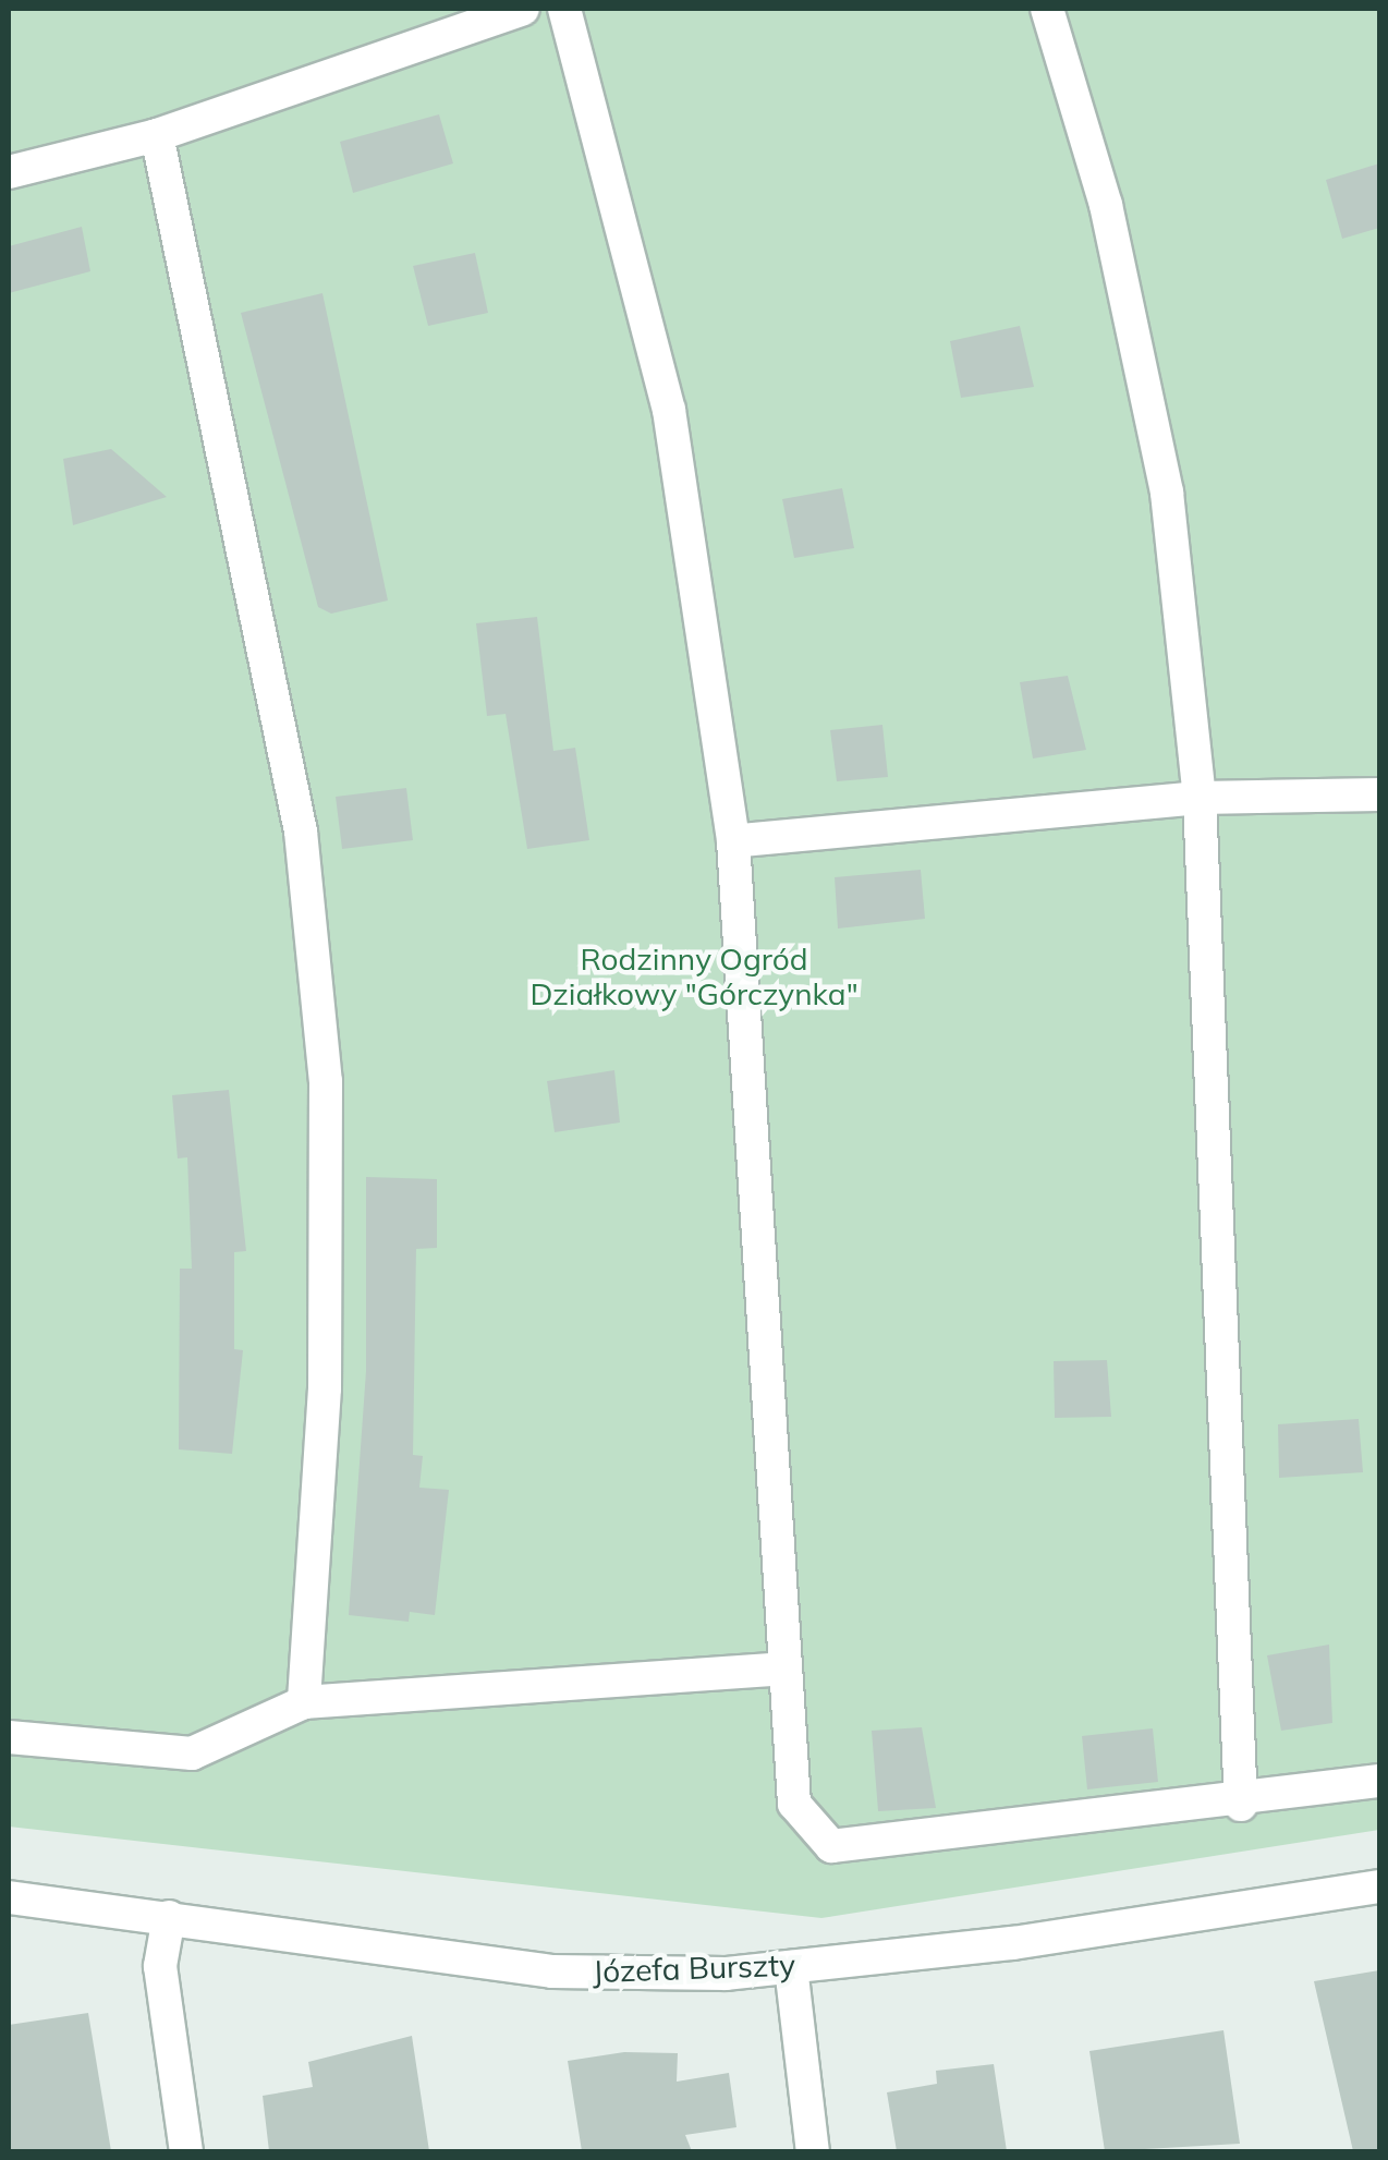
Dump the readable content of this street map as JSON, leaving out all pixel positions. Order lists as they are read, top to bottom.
{
  "streets": {
    "street": ["Józefa Burszty"]
  },
  "parks": ["Rodzinny Ogród Działkowy \"Górczynka\""]
}
